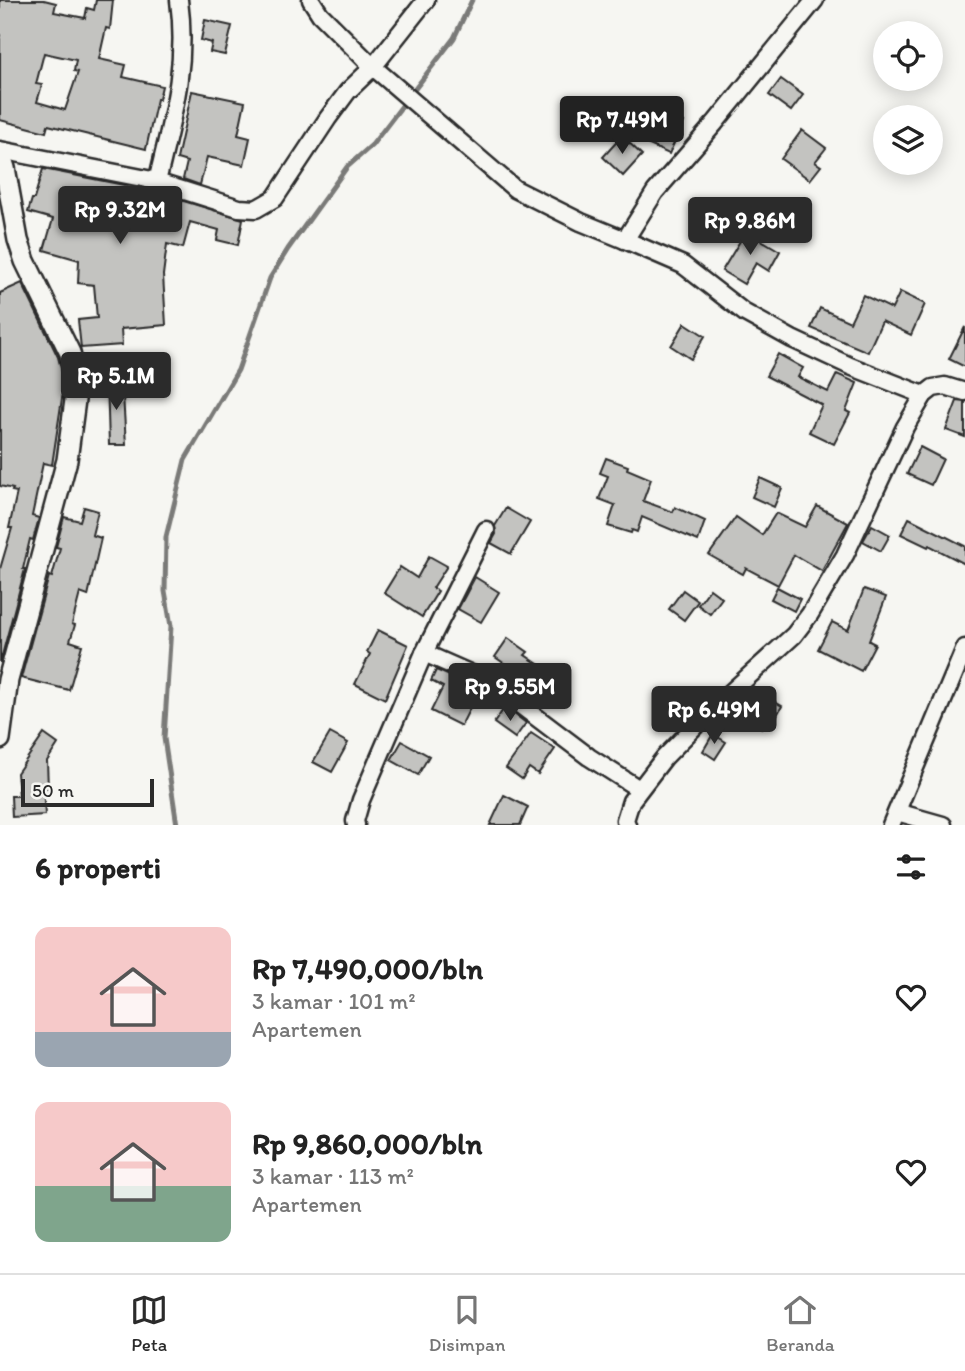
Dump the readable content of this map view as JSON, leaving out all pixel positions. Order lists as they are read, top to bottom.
{
  "scale_bar": "50 m",
  "page": {
    "price": [
      "Rp 7.49M",
      "Rp 9.32M",
      "Rp 9.86M",
      "Rp 5.1M",
      "Rp 9.55M",
      "Rp 6.49M"
    ],
    "scale": "50 m",
    "heading": "6 properti",
    "list": [
      {
        "name": "Rp 7,490,000/bln",
        "note": "3 kamar · 101 m² · Apartemen"
      },
      {
        "name": "Rp 9,860,000/bln",
        "note": "3 kamar · 113 m² · Apartemen"
      }
    ],
    "tabs": ["Peta", "Disimpan", "Beranda"]
  }
}
